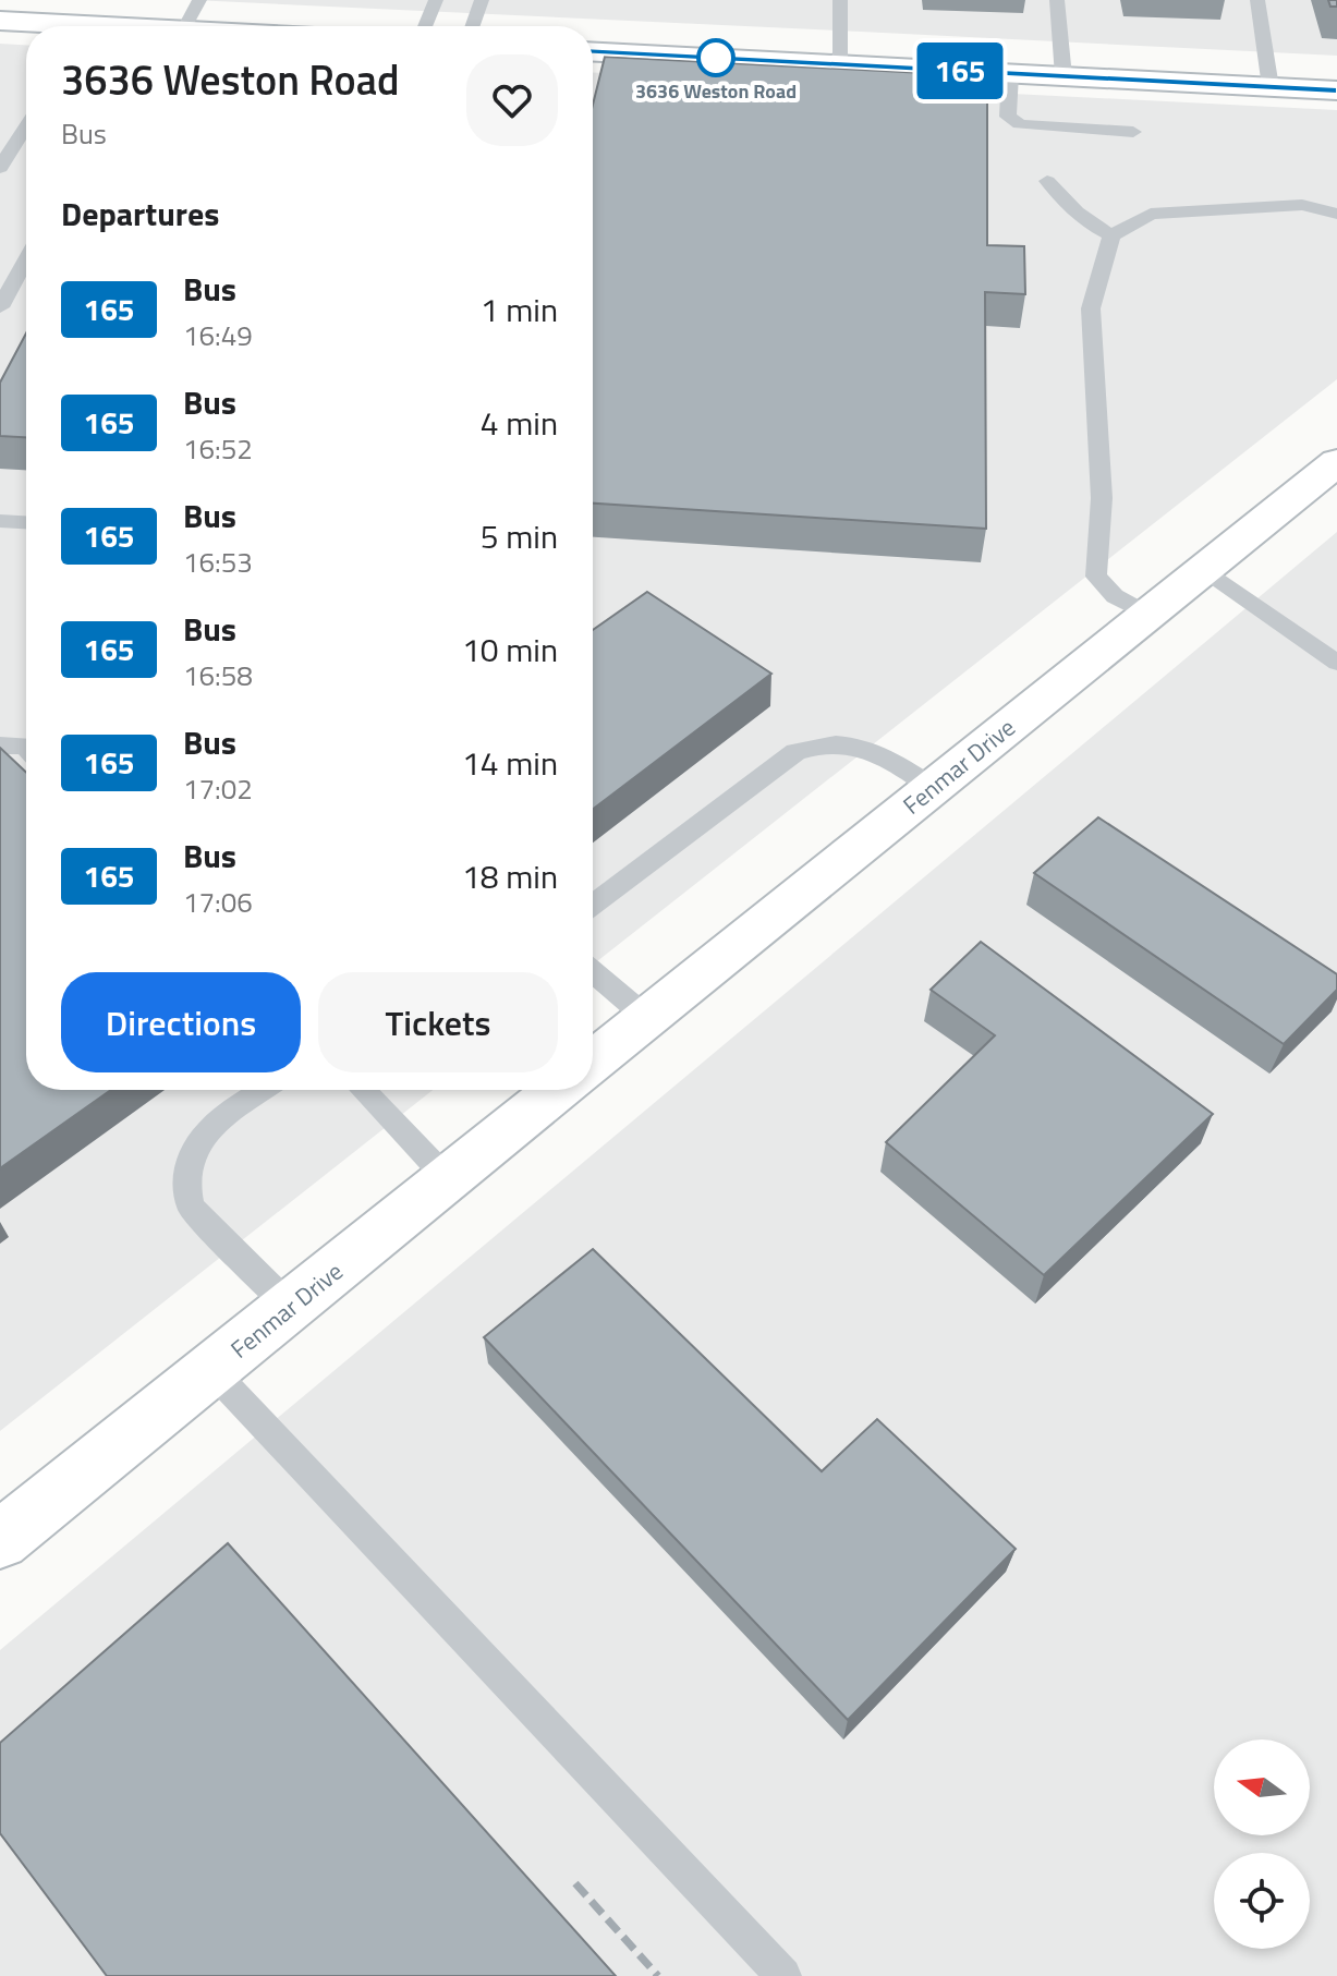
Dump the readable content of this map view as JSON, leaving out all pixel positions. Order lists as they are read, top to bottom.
{
  "streets": {
    "street": ["Fenmar Drive"]
  },
  "places": ["3636 Weston Road"],
  "lines": ["bus line 165"],
  "north": "left",
  "page": {
    "on_map": "165",
    "heading": [
      ["3636 Weston Road", "Bus"],
      "Departures"
    ],
    "list": [
      {
        "mark": "165",
        "name": "Bus",
        "note": "16:49",
        "value": "1 min"
      },
      {
        "mark": "165",
        "name": "Bus",
        "note": "16:52",
        "value": "4 min"
      },
      {
        "mark": "165",
        "name": "Bus",
        "note": "16:53",
        "value": "5 min"
      },
      {
        "mark": "165",
        "name": "Bus",
        "note": "16:58",
        "value": "10 min"
      },
      {
        "mark": "165",
        "name": "Bus",
        "note": "17:02",
        "value": "14 min"
      },
      {
        "mark": "165",
        "name": "Bus",
        "note": "17:06",
        "value": "18 min"
      }
    ],
    "buttons": ["Directions", "Tickets"]
  }
}
